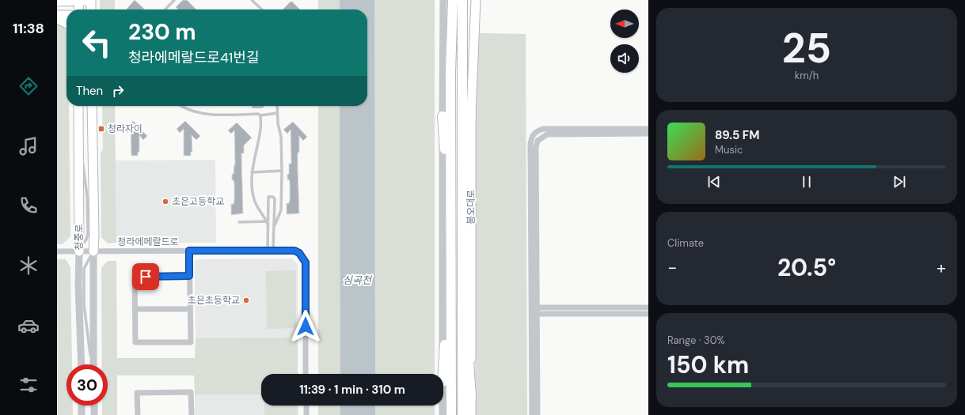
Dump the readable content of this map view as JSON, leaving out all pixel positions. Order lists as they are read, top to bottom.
{
  "streets": {
    "highway": ["봉오대로"],
    "main road": ["청중로"],
    "street": ["청라에메랄드로"]
  },
  "crossings": [
    ["청중로", "청라에메랄드로"]
  ],
  "water": ["심곡천"],
  "places": {
    "transit": ["청라자이"],
    "other": ["초은고등학교", "초은초등학교"]
  },
  "north": "left",
  "page": {
    "tabs": "11:38",
    "tile": [
      ["25", "km/h"],
      "Climate",
      ["Range · 30%", "150 km"]
    ],
    "turn": ["230 m", "청라에메랄드로41번길"],
    "then": "Then",
    "song": ["89.5 FM", "Music"],
    "heat": ["−", "20.5°", "+"],
    "limit": "30",
    "trip": "11:39 · 1 min · 310 m"
  }
}
